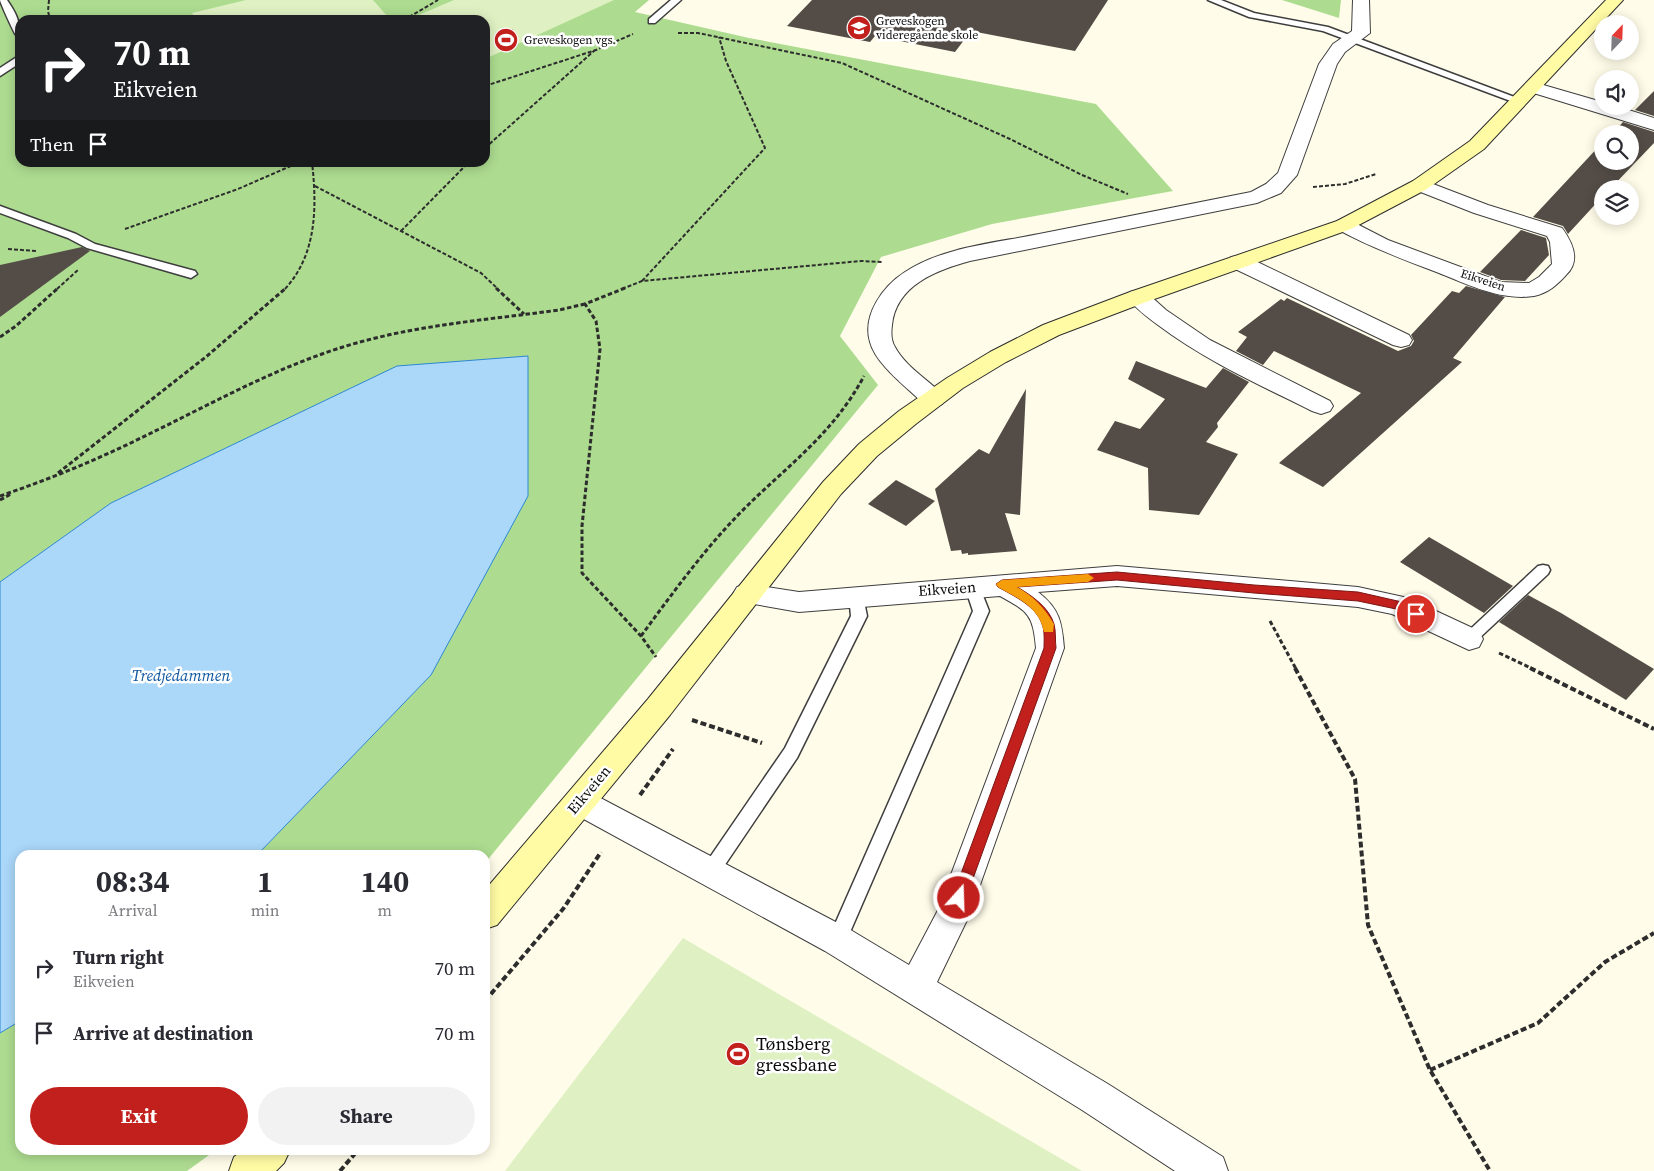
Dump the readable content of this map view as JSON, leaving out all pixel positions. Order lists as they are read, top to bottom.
{
  "streets": {
    "main road": ["Eikveien"]
  },
  "water": ["Tredjedammen"],
  "places": {
    "school or university": ["Greveskogen videregående skole"],
    "sports": ["Greveskogen vgs.", "Tønsberg gressbane"]
  },
  "north": "top right",
  "page": {
    "turn": ["70 m", "Eikveien"],
    "then": "Then",
    "eta": [
      "08:34",
      "Arrival",
      "1",
      "min",
      "140",
      "m"
    ],
    "list": [
      {
        "name": "Turn right",
        "note": "Eikveien",
        "value": "70 m"
      },
      {
        "name": "Arrive at destination",
        "value": "70 m"
      }
    ],
    "buttons": ["Exit", "Share"]
  }
}
